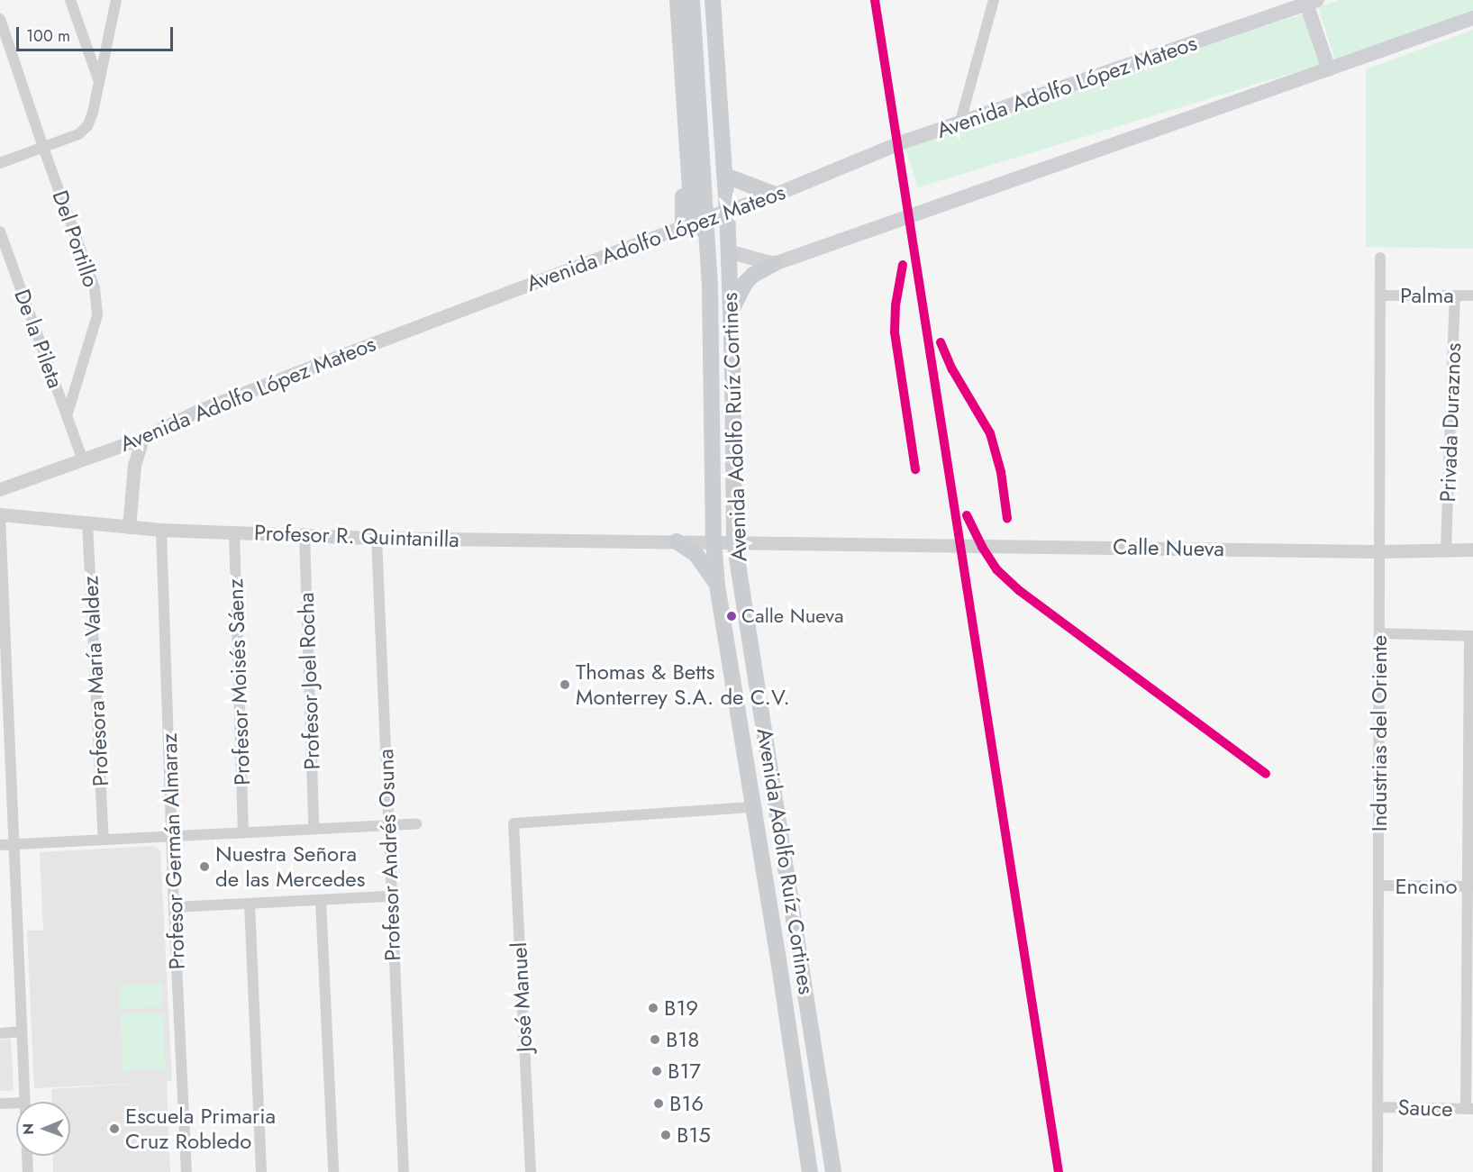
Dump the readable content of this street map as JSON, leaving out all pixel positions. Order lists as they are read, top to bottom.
{
  "streets": {
    "main road": ["Avenida Adolfo López Mateos", "Avenida Adolfo Ruíz Cortines"],
    "street": [
      "Del Portillo",
      "Palma",
      "De la Pileta",
      "Privada Duraznos",
      "Profesor R. Quintanilla",
      "Calle Nueva",
      "Profesora María Valdez",
      "Profesor Joel Rocha",
      "Profesor Moisés Sáenz",
      "Industrias del Oriente",
      "Profesor Germán Almaraz",
      "Profesor Andrés Osuna",
      "Encino",
      "José Manuel",
      "Sauce"
    ]
  },
  "crossings": [
    ["Avenida Adolfo López Mateos", "Avenida Adolfo Ruíz Cortines"],
    ["Del Portillo", "De la Pileta"],
    ["Palma", "Privada Duraznos"],
    ["Palma", "Industrias del Oriente"],
    ["Privada Duraznos", "Calle Nueva"],
    ["Avenida Adolfo Ruíz Cortines", "Profesor R. Quintanilla"],
    ["Avenida Adolfo Ruíz Cortines", "Calle Nueva"],
    ["Avenida Adolfo Ruíz Cortines", "José Manuel"],
    ["Profesor R. Quintanilla", "Calle Nueva"],
    ["Profesor R. Quintanilla", "Profesora María Valdez"],
    ["Profesor R. Quintanilla", "Profesor Joel Rocha"],
    ["Profesor R. Quintanilla", "Profesor Moisés Sáenz"],
    ["Profesor R. Quintanilla", "Profesor Germán Almaraz"],
    ["Profesor R. Quintanilla", "Profesor Andrés Osuna"],
    ["Calle Nueva", "Industrias del Oriente"],
    ["Industrias del Oriente", "Encino"],
    ["Industrias del Oriente", "Sauce"]
  ],
  "places": [
    "Calle Nueva",
    "Thomas & Betts Monterrey S.A. de C.V.",
    "Nuestra Señora de las Mercedes",
    "B19",
    "B18",
    "B17",
    "B16",
    "Escuela Primaria Cruz Robledo",
    "B15"
  ],
  "scale_bar": "100 m",
  "north": "left"
}
